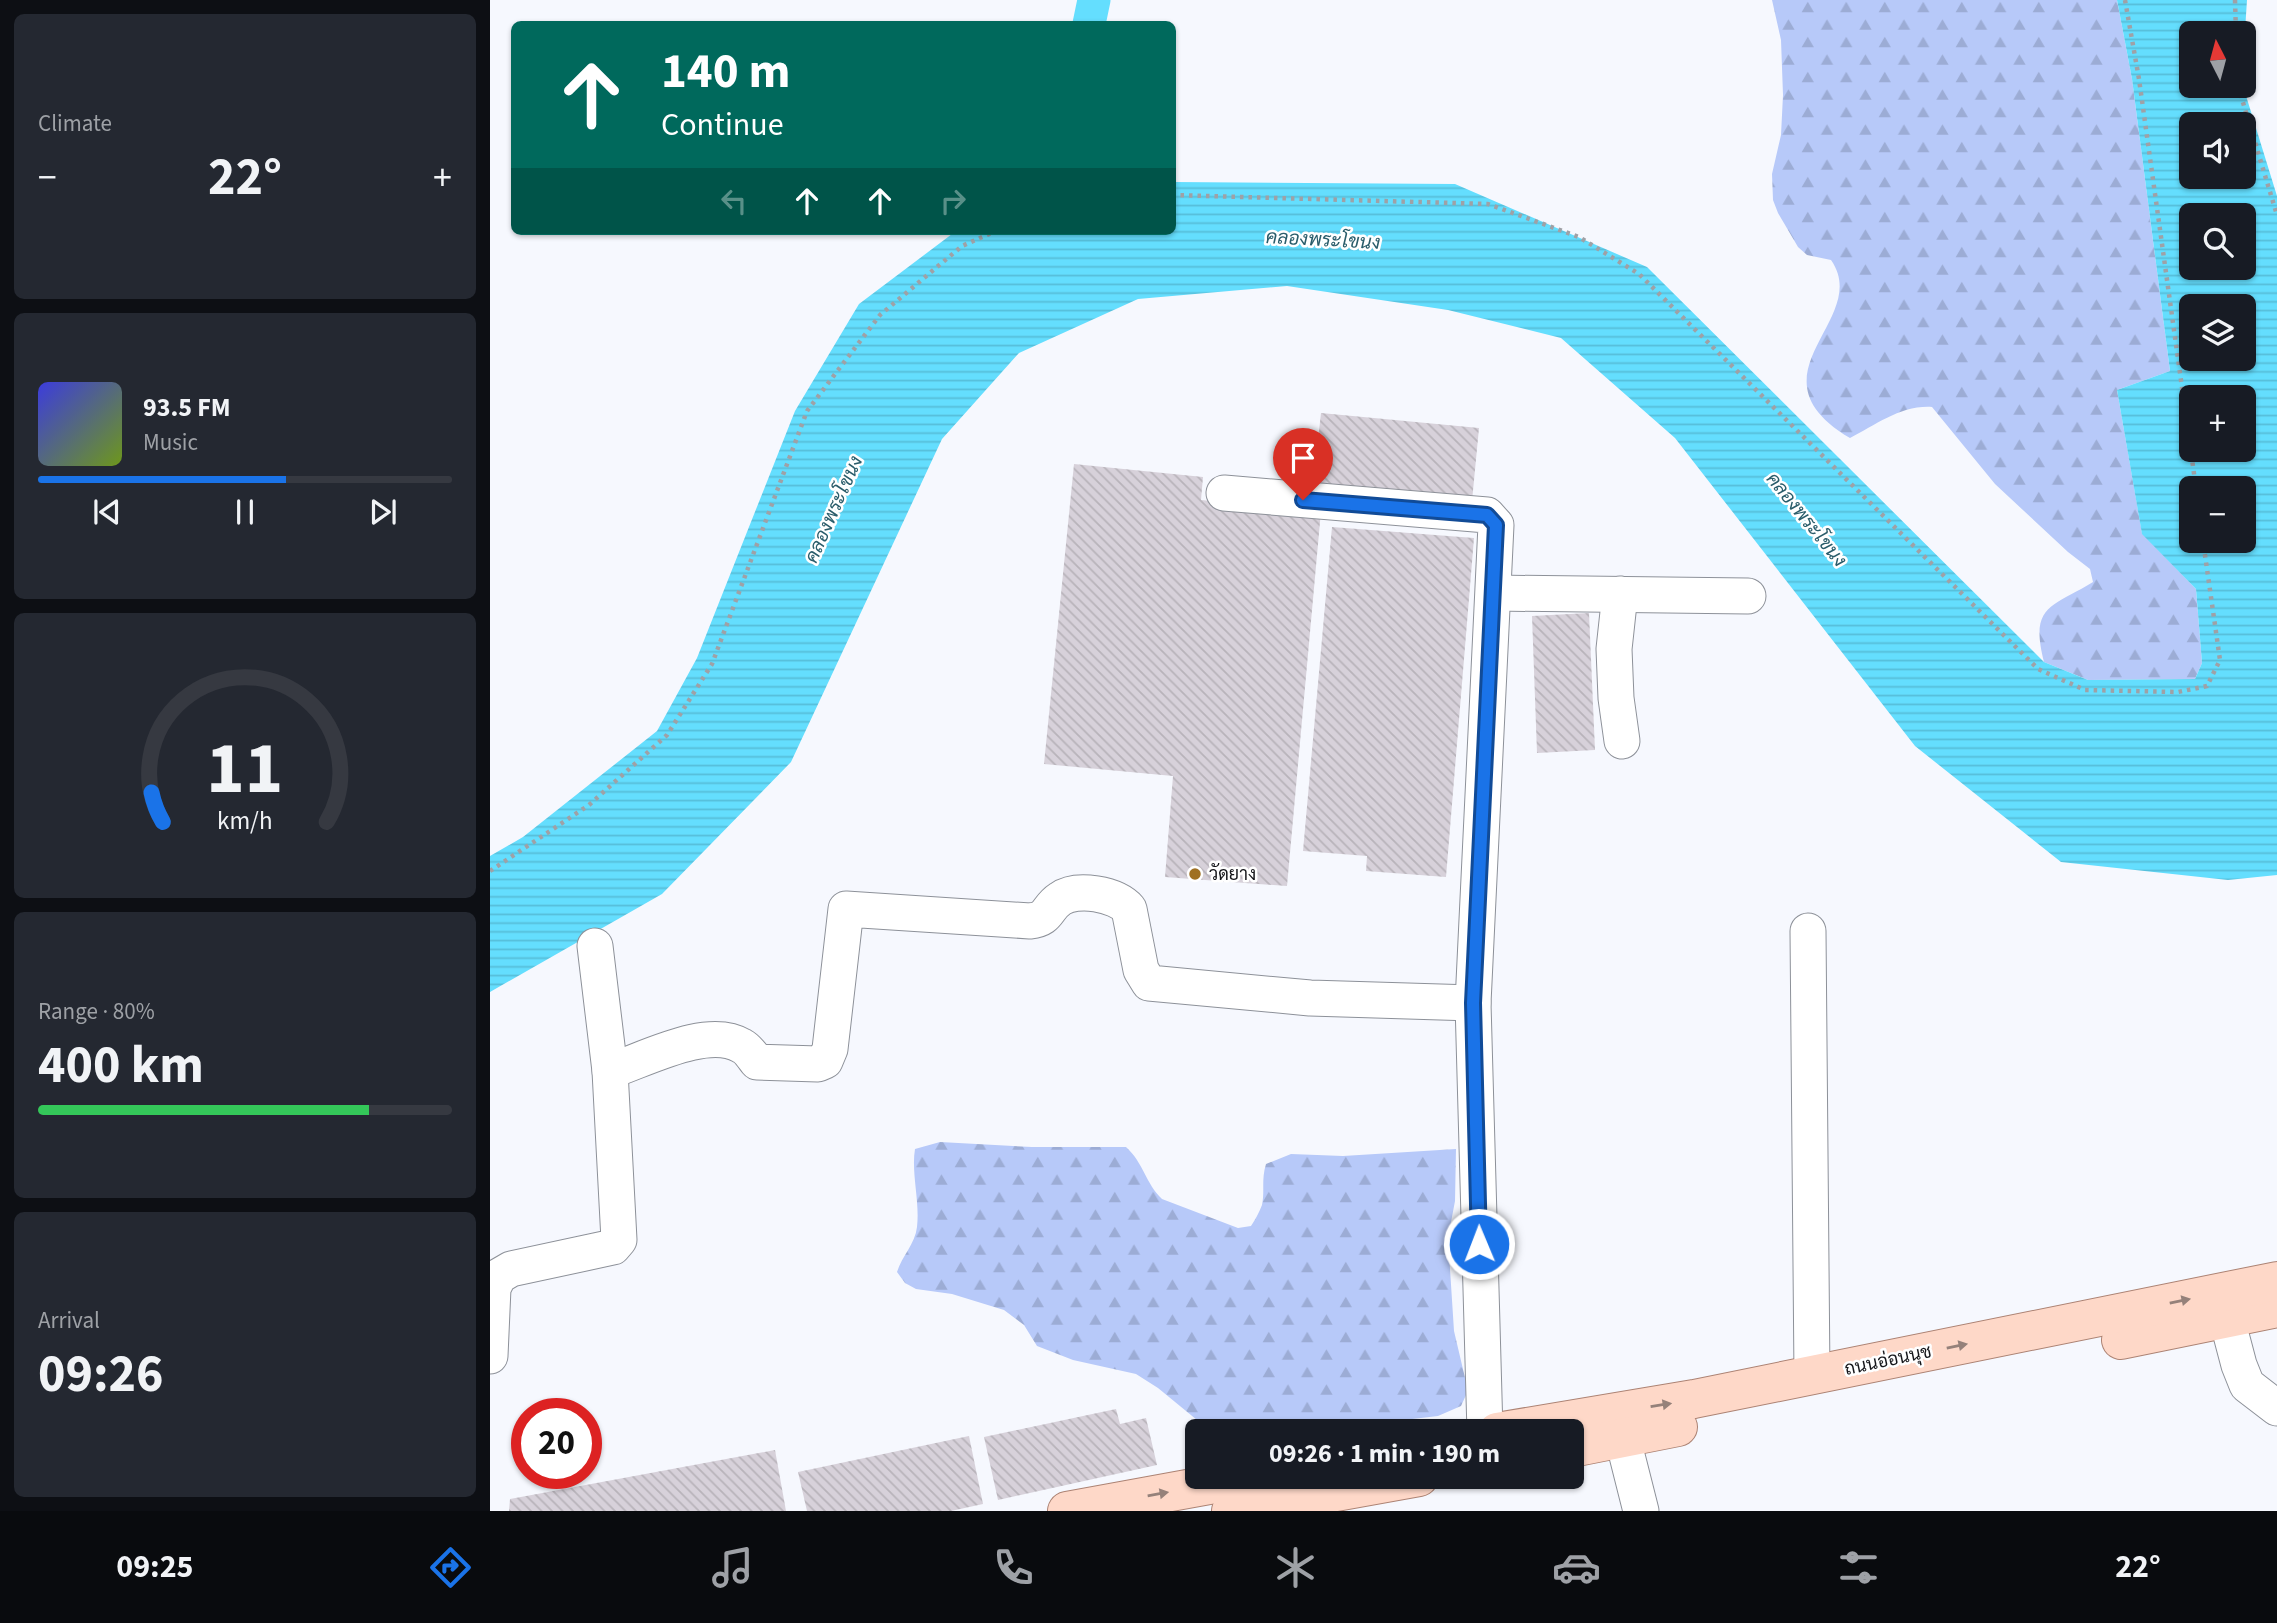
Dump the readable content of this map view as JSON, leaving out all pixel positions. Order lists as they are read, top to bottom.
{
  "streets": {
    "main road": ["ถนนอ่อนนุช"]
  },
  "water": ["คลองพระโขนง"],
  "places": ["วัดยาง"],
  "north": "top",
  "page": {
    "tile": [
      "Climate",
      ["Range · 80%", "400 km"],
      ["Arrival", "09:26"]
    ],
    "map_buttons": ["+", "−"],
    "turn": ["140 m", "Continue"],
    "heat": ["−", "22°", "+"],
    "song": ["93.5 FM", "Music"],
    "limit": "20",
    "trip": "09:26 · 1 min · 190 m",
    "tabs": ["09:25", "22°"],
    "gauge": ["11", "km/h"]
  }
}
